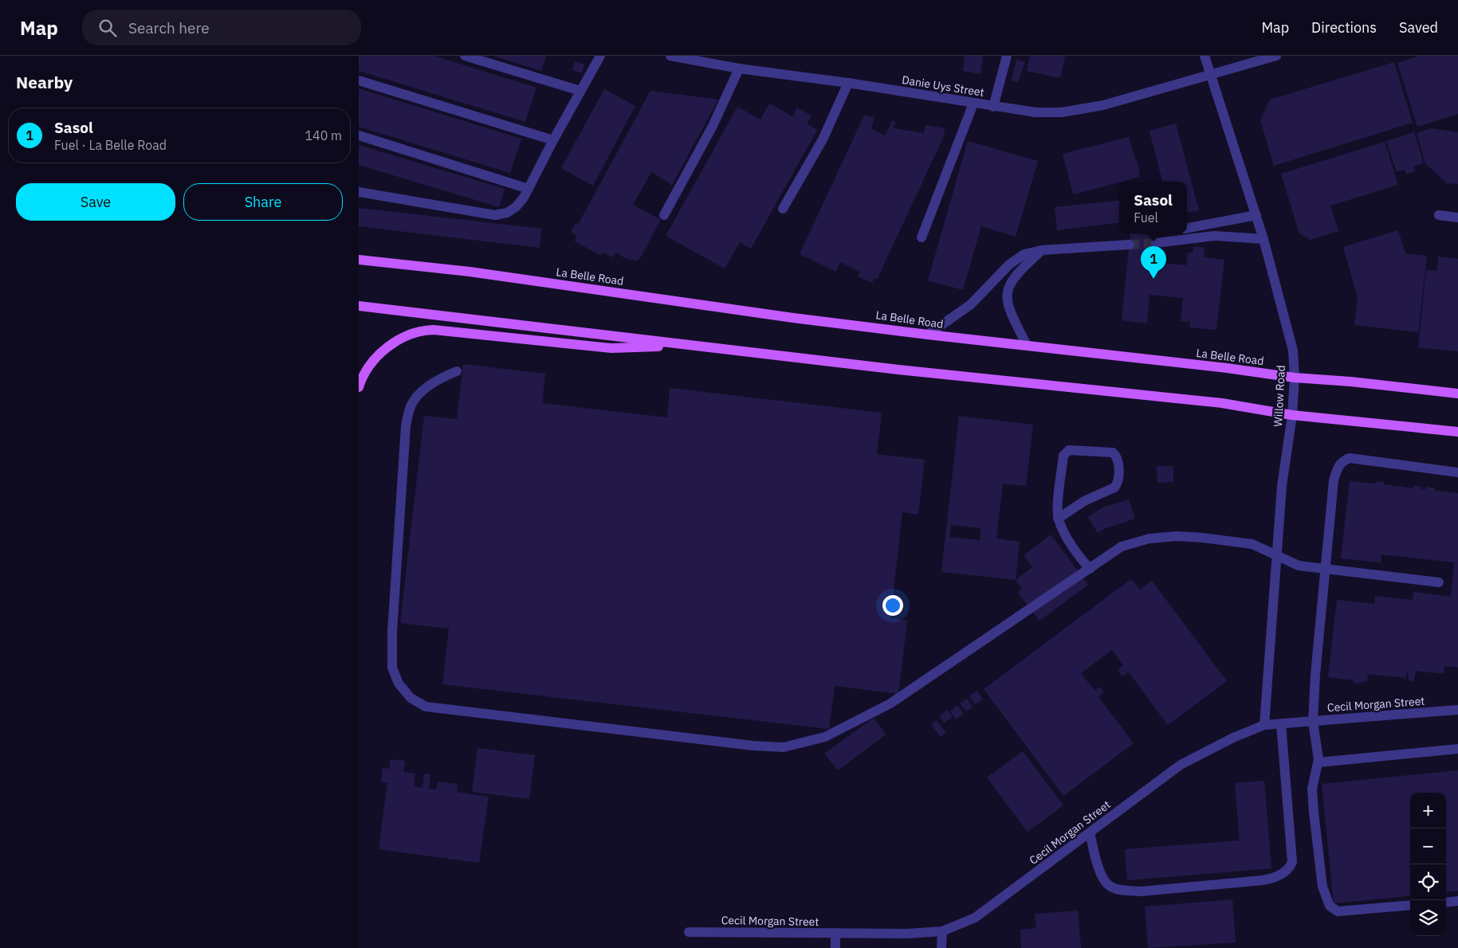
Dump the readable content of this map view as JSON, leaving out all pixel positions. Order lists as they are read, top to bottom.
{
  "streets": {
    "main road": ["La Belle Road"],
    "street": ["Danie Uys Street", "Willow Road", "Cecil Morgan Street"]
  },
  "crossings": [
    ["Danie Uys Street", "Willow Road"],
    ["La Belle Road", "Willow Road"],
    ["Willow Road", "Cecil Morgan Street"]
  ],
  "page": {
    "header": "Map",
    "search": "Search here",
    "nav": ["Map", "Directions", "Saved"],
    "heading": "Nearby",
    "list": [
      {
        "mark": "1",
        "name": "Sasol",
        "note": "Fuel · La Belle Road",
        "value": "140 m"
      }
    ],
    "buttons": ["Save", "Share"],
    "popup": ["Sasol", "Fuel"],
    "pins": "1",
    "map_buttons": ["+", "−"]
  }
}
